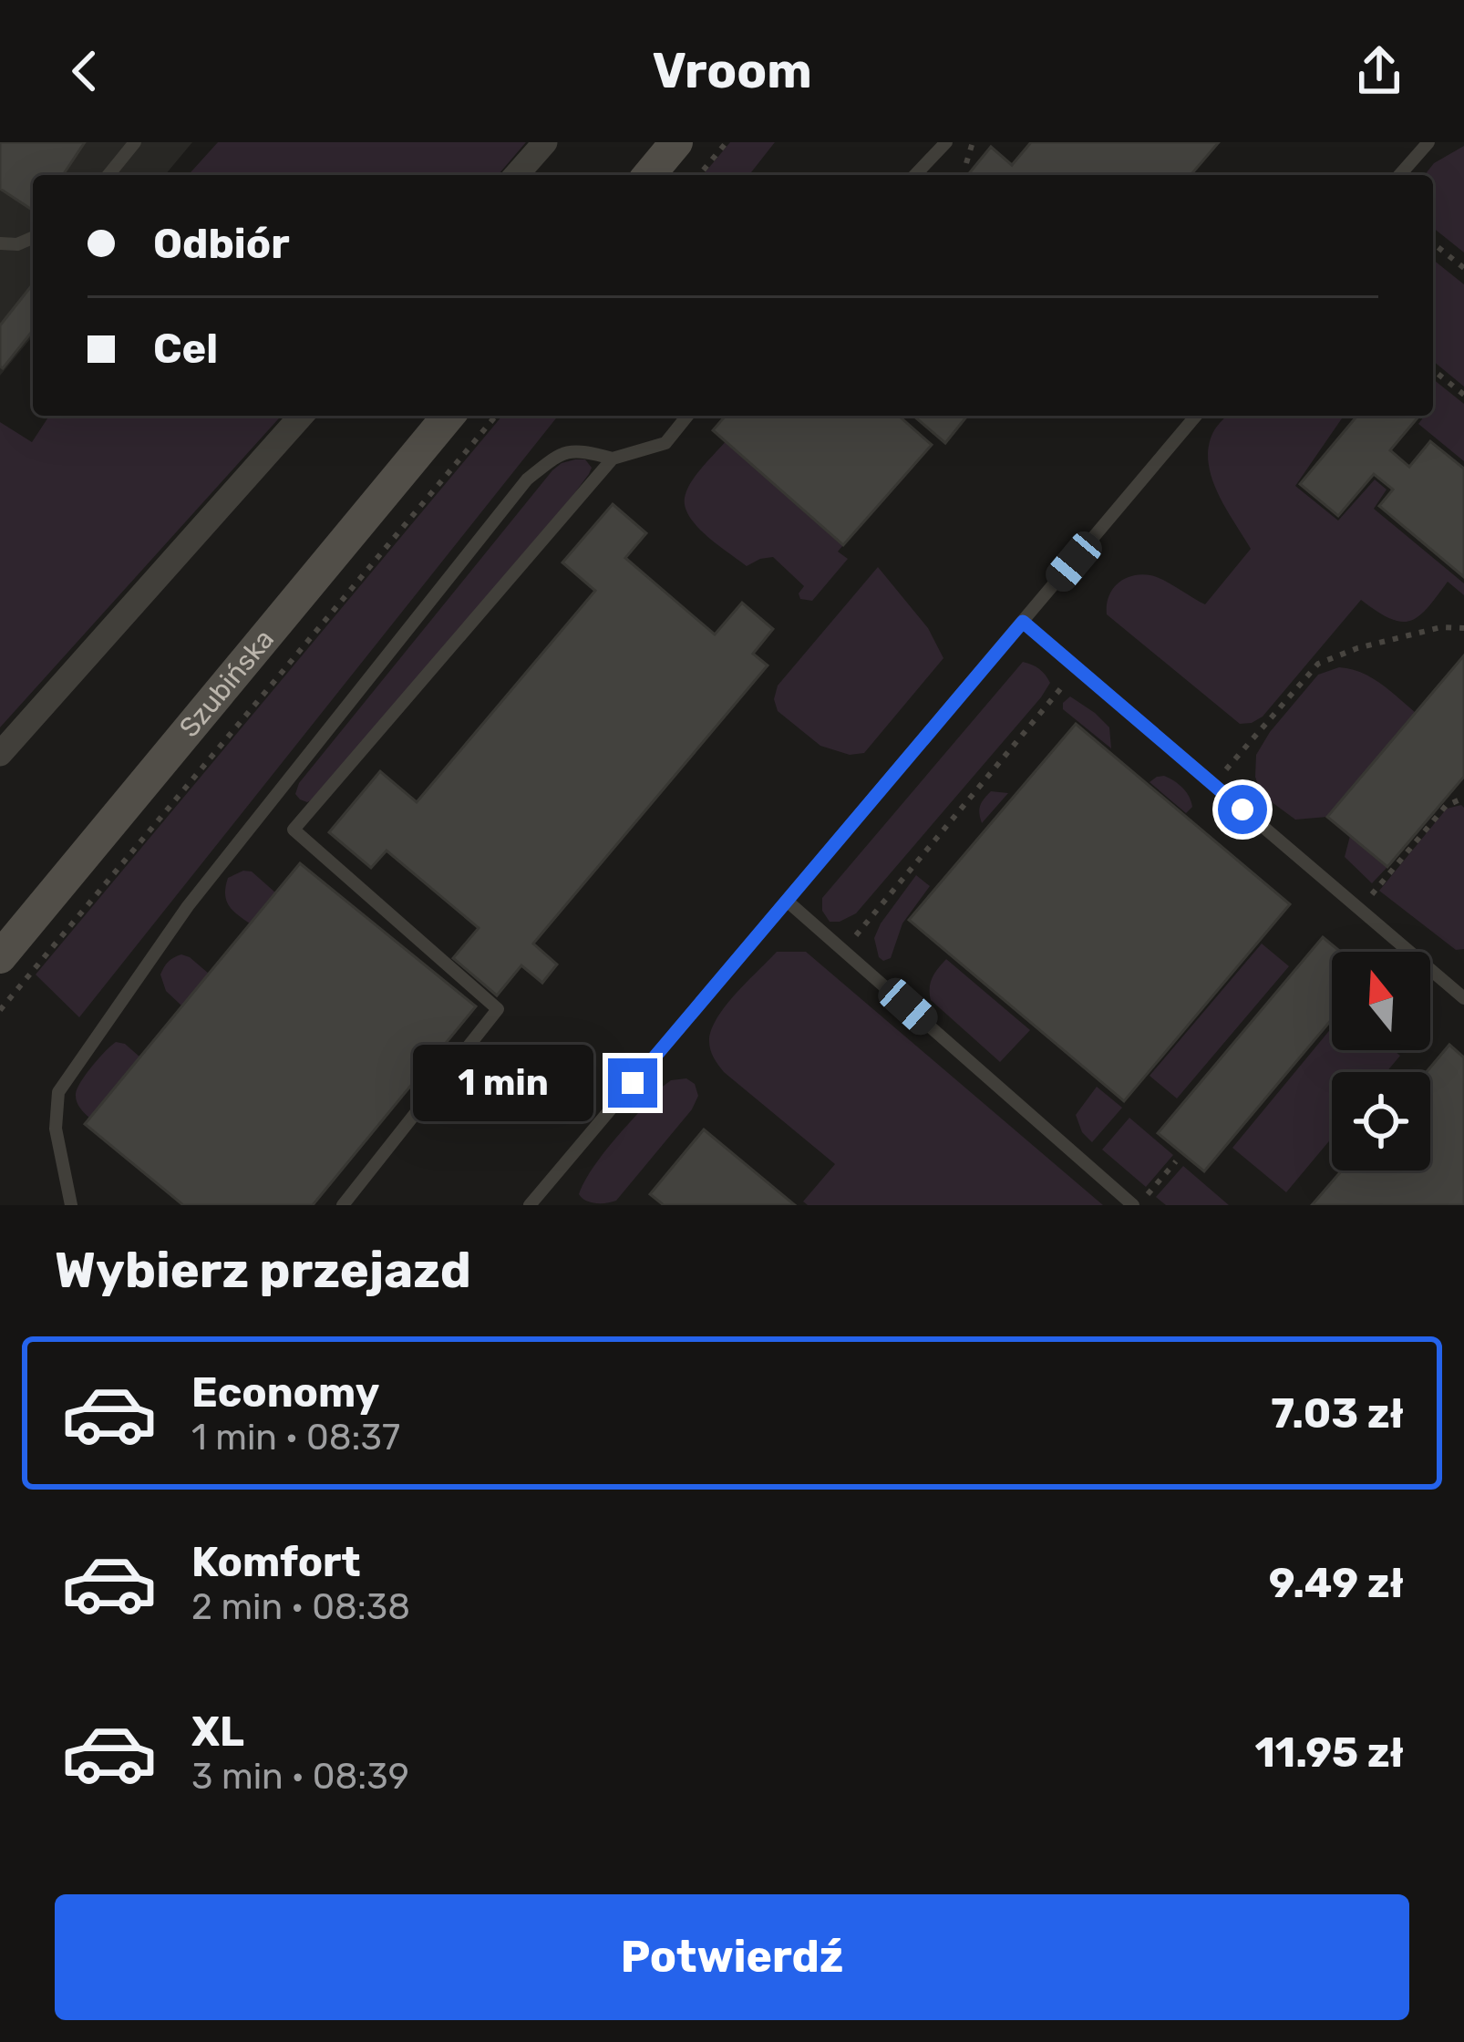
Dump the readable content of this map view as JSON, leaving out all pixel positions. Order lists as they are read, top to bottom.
{
  "streets": {
    "main road": ["Szubińska"]
  },
  "north": "top",
  "page": {
    "header": "Vroom",
    "banner": ["Odbiór", "Cel"],
    "bubble": "1 min",
    "heading": "Wybierz przejazd",
    "list": [
      {
        "name": "Economy",
        "note": "1 min · 08:37",
        "value": "7.03 zł"
      },
      {
        "name": "Komfort",
        "note": "2 min · 08:38",
        "value": "9.49 zł"
      },
      {
        "name": "XL",
        "note": "3 min · 08:39",
        "value": "11.95 zł"
      }
    ],
    "buttons": "Potwierdź"
  }
}
